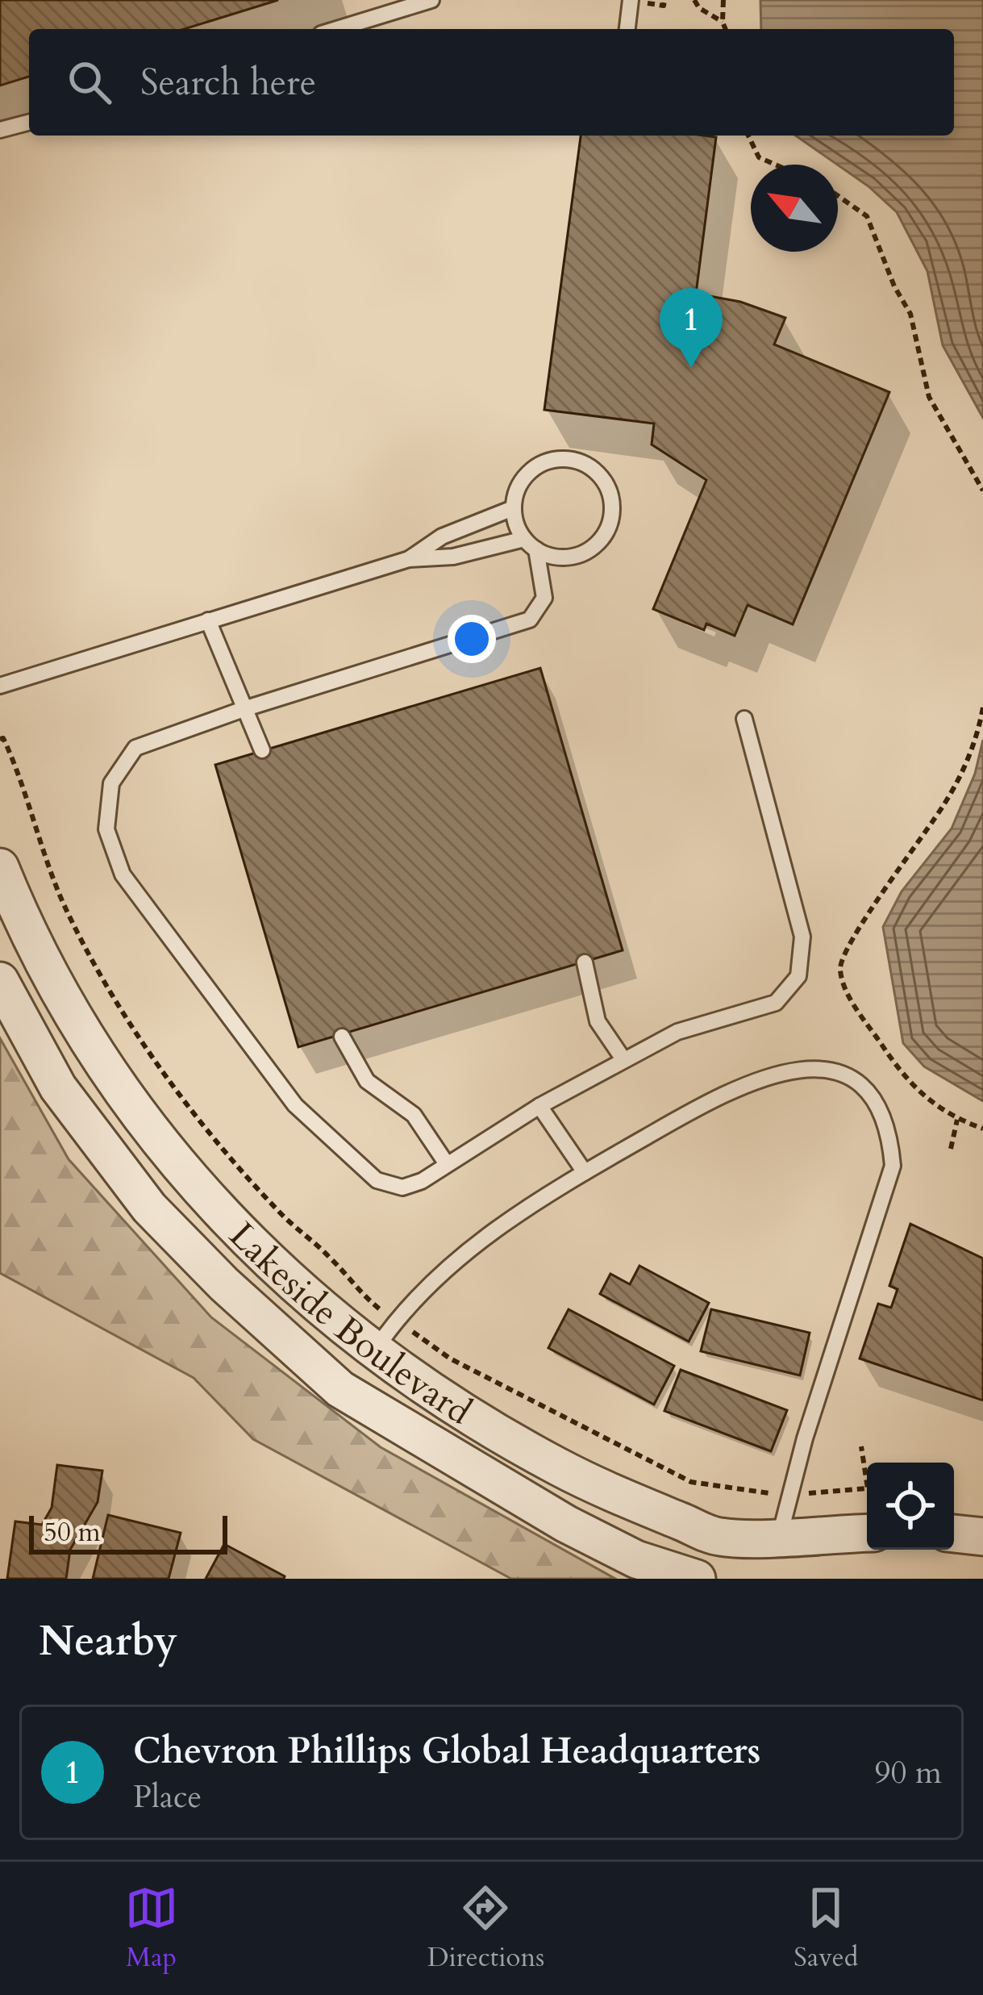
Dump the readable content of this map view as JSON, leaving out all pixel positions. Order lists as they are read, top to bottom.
{
  "streets": {
    "street": ["Lakeside Boulevard"]
  },
  "scale_bar": "50 m",
  "north": "top left",
  "page": {
    "search": "Search here",
    "pins": "1",
    "scale": "50 m",
    "heading": "Nearby",
    "list": [
      {
        "mark": "1",
        "name": "Chevron Phillips Global Headquarters",
        "note": "Place",
        "value": "90 m"
      }
    ],
    "nav": ["Map", "Directions", "Saved"]
  }
}
